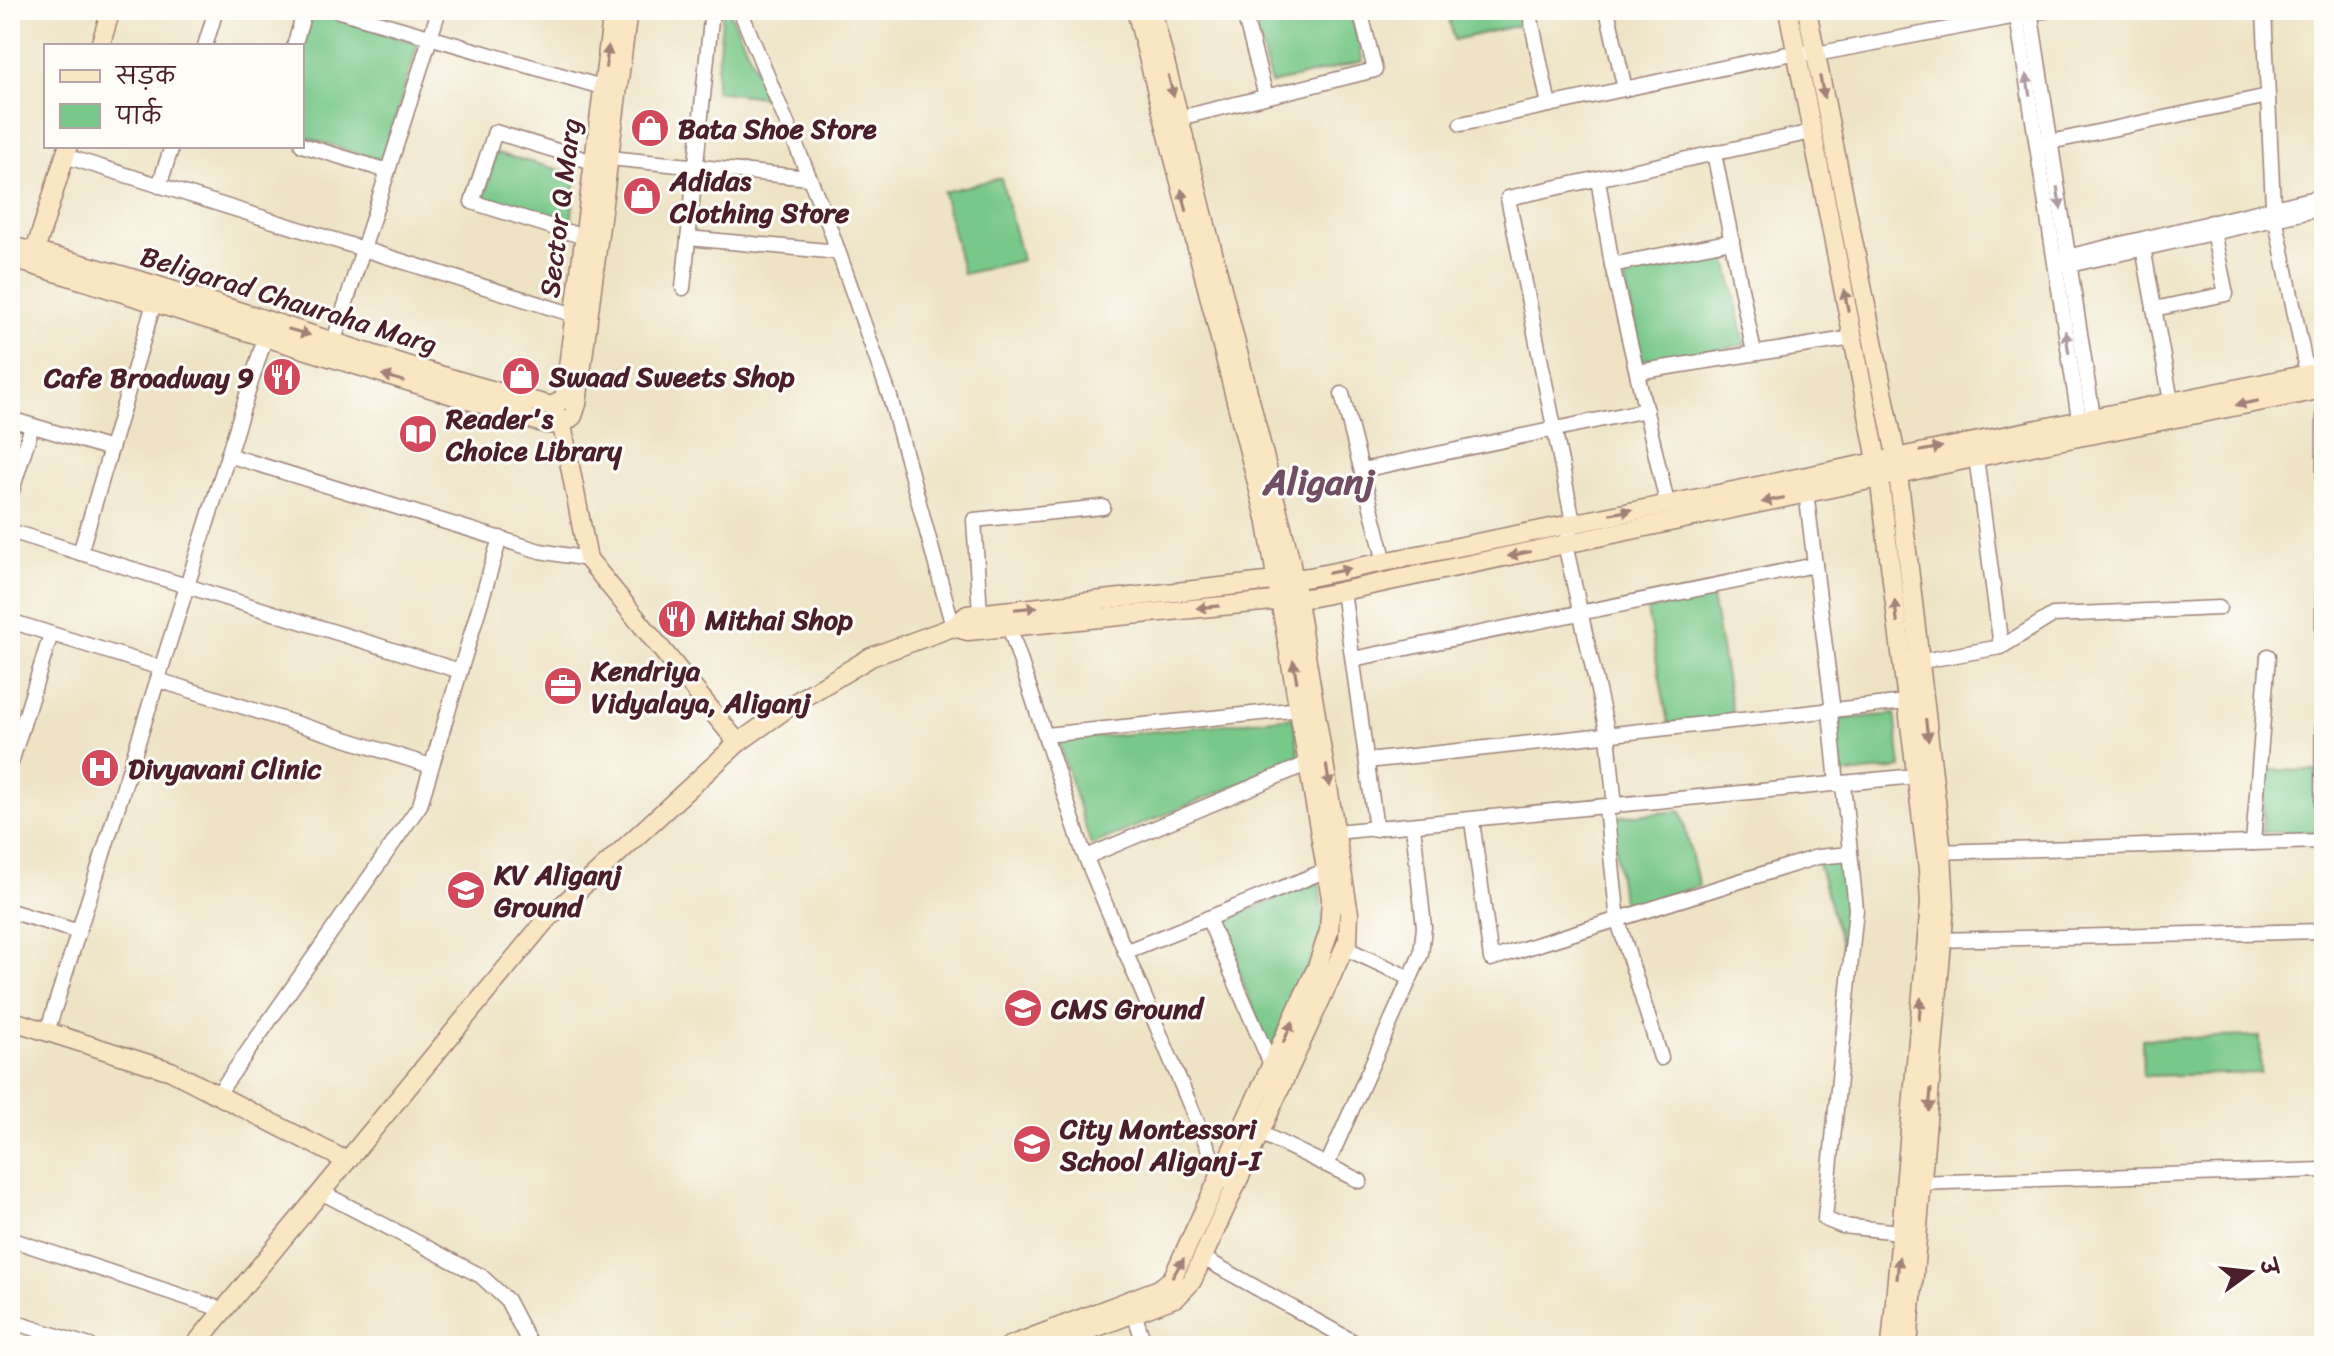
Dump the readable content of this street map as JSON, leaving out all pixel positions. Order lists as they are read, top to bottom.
{
  "streets": {
    "street": ["Sector Q Marg", "Beligarad Chauraha Marg"]
  },
  "crossings": [
    ["Sector Q Marg", "Beligarad Chauraha Marg"]
  ],
  "districts": ["Aliganj"],
  "places": {
    "shop": ["Bata Shoe Store", "Adidas Clothing Store", "Swaad Sweets Shop"],
    "restaurant": ["Cafe Broadway 9", "Mithai Shop"],
    "library": ["Reader's Choice Library"],
    "office": ["Kendriya Vidyalaya, Aliganj"],
    "hospital": ["Divyavani Clinic"],
    "school or university": ["KV Aliganj Ground", "CMS Ground", "City Montessori School Aliganj-I"]
  },
  "legend": ["सड़क", "पार्क"],
  "north": "right"
}
